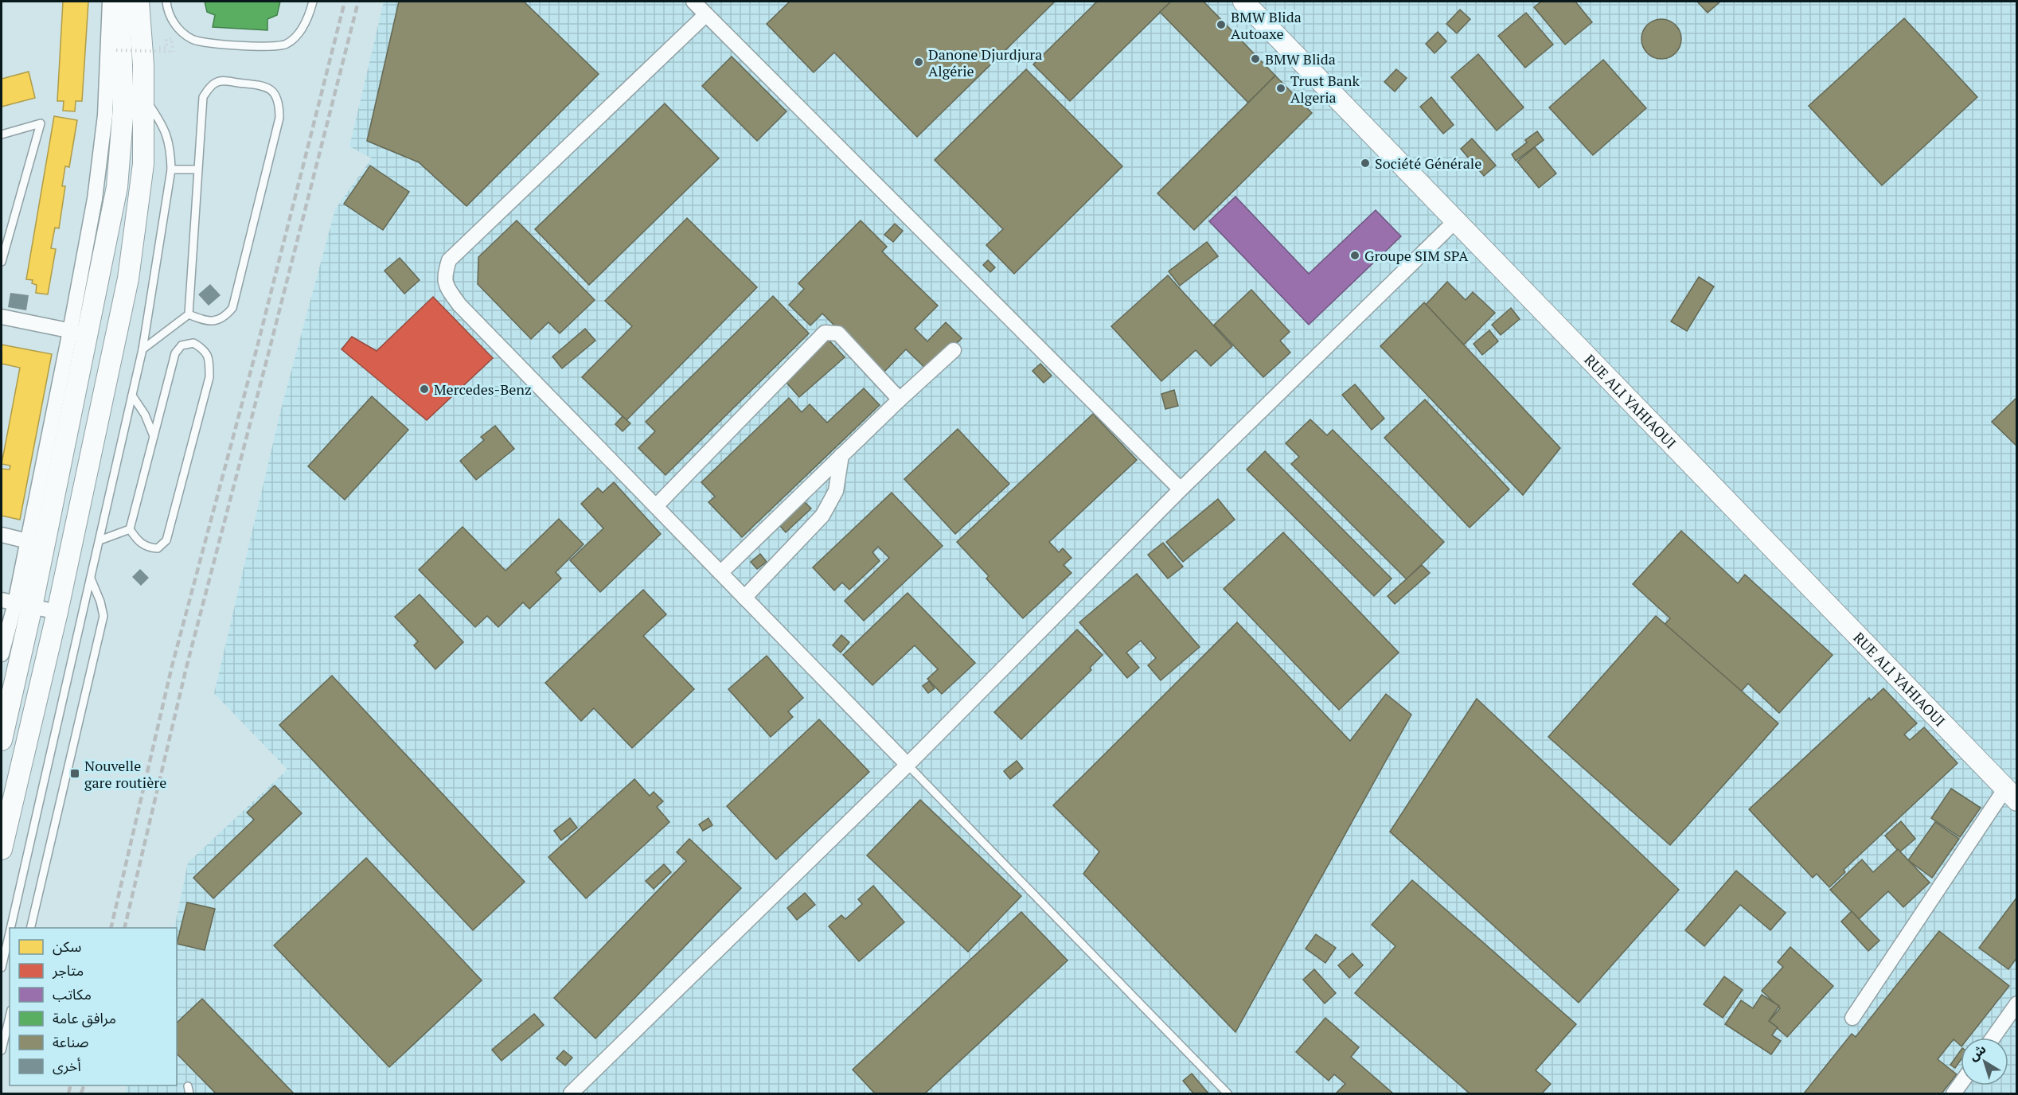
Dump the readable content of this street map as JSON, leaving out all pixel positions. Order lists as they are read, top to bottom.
{
  "streets": {
    "main road": ["RUE ALI YAHIAOUI"]
  },
  "places": {
    "other": [
      "BMW Blida Autoaxe",
      "BMW Blida",
      "Danone Djurdjura Algérie",
      "Trust Bank Algeria",
      "Société Générale",
      "Groupe SIM SPA",
      "Mercedes-Benz"
    ],
    "transit": ["Nouvelle gare routière"]
  },
  "legend": [
    "سكن",
    "متاجر",
    "مكاتب",
    "مرافق عامة",
    "صناعة",
    "أخرى"
  ],
  "north": "top left"
}
